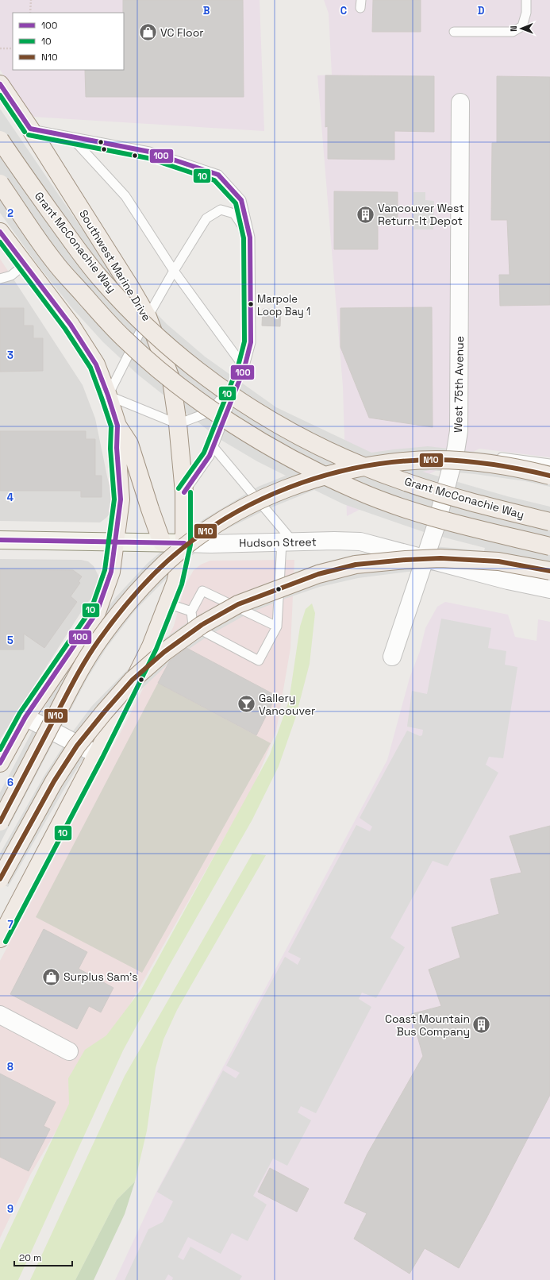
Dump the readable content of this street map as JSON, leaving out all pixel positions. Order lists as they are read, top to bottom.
{
  "streets": {
    "main road": ["Grant McConachie Way", "Southwest Marine Drive"],
    "street": ["West 75th Avenue", "Hudson Street"]
  },
  "crossings": [
    ["Southwest Marine Drive", "Hudson Street"],
    ["West 75th Avenue", "Hudson Street"]
  ],
  "places": {
    "shop": ["VC Floor", "Surplus Sam's"],
    "building": ["Vancouver West Return-It Depot", "Coast Mountain Bus Company"],
    "other": ["Marpole Loop Bay 1"],
    "bar": ["Gallery Vancouver"]
  },
  "lines": ["transit line 100", "transit line 10", "transit line N10"],
  "legend": ["100", "10", "N10"],
  "scale_bar": "20 m",
  "north": "left",
  "grid": {
    "columns": ["B", "C", "D"],
    "rows": [
      "2",
      "3",
      "4",
      "5",
      "6",
      "7",
      "8",
      "9"
    ]
  }
}
